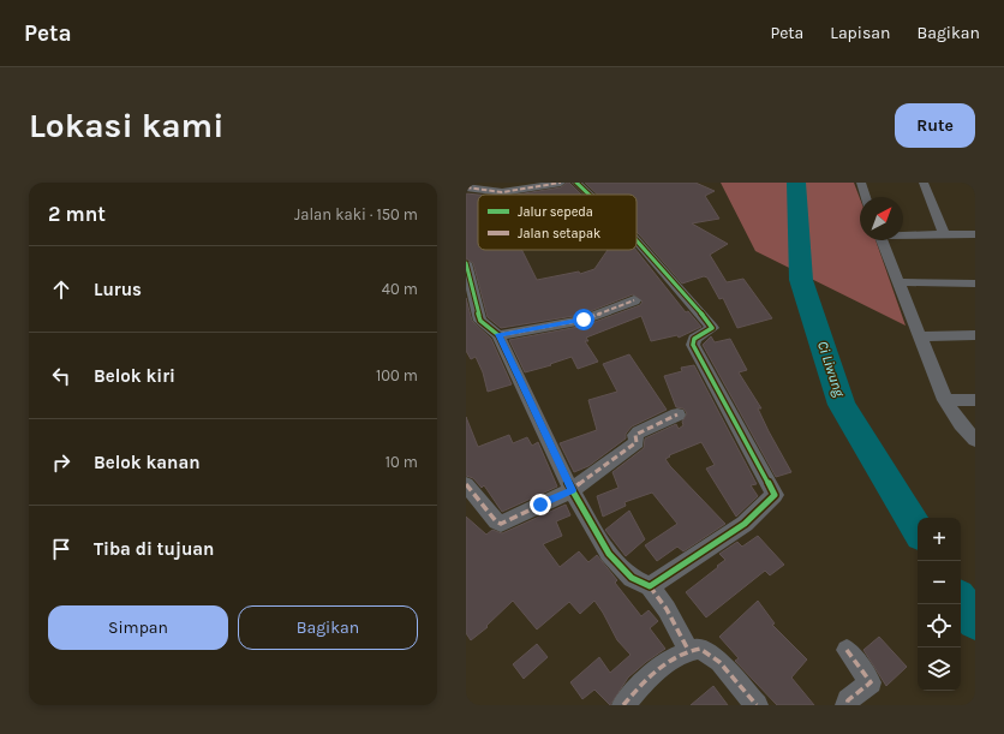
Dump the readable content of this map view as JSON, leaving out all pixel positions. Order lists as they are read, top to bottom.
{
  "water": ["Ci Liwung"],
  "legend": ["Jalur sepeda", "Jalan setapak"],
  "north": "top right",
  "page": {
    "header": "Peta",
    "nav": ["Peta", "Lapisan", "Bagikan"],
    "buttons": [
      "Rute",
      ["Simpan", "Bagikan"]
    ],
    "title": "Lokasi kami",
    "heading": ["2 mnt", "Jalan kaki · 150 m"],
    "list": [
      ["Lurus", "40 m"],
      ["Belok kiri", "100 m"],
      ["Belok kanan", "10 m"],
      "Tiba di tujuan"
    ],
    "map_buttons": ["+", "−"]
  }
}
